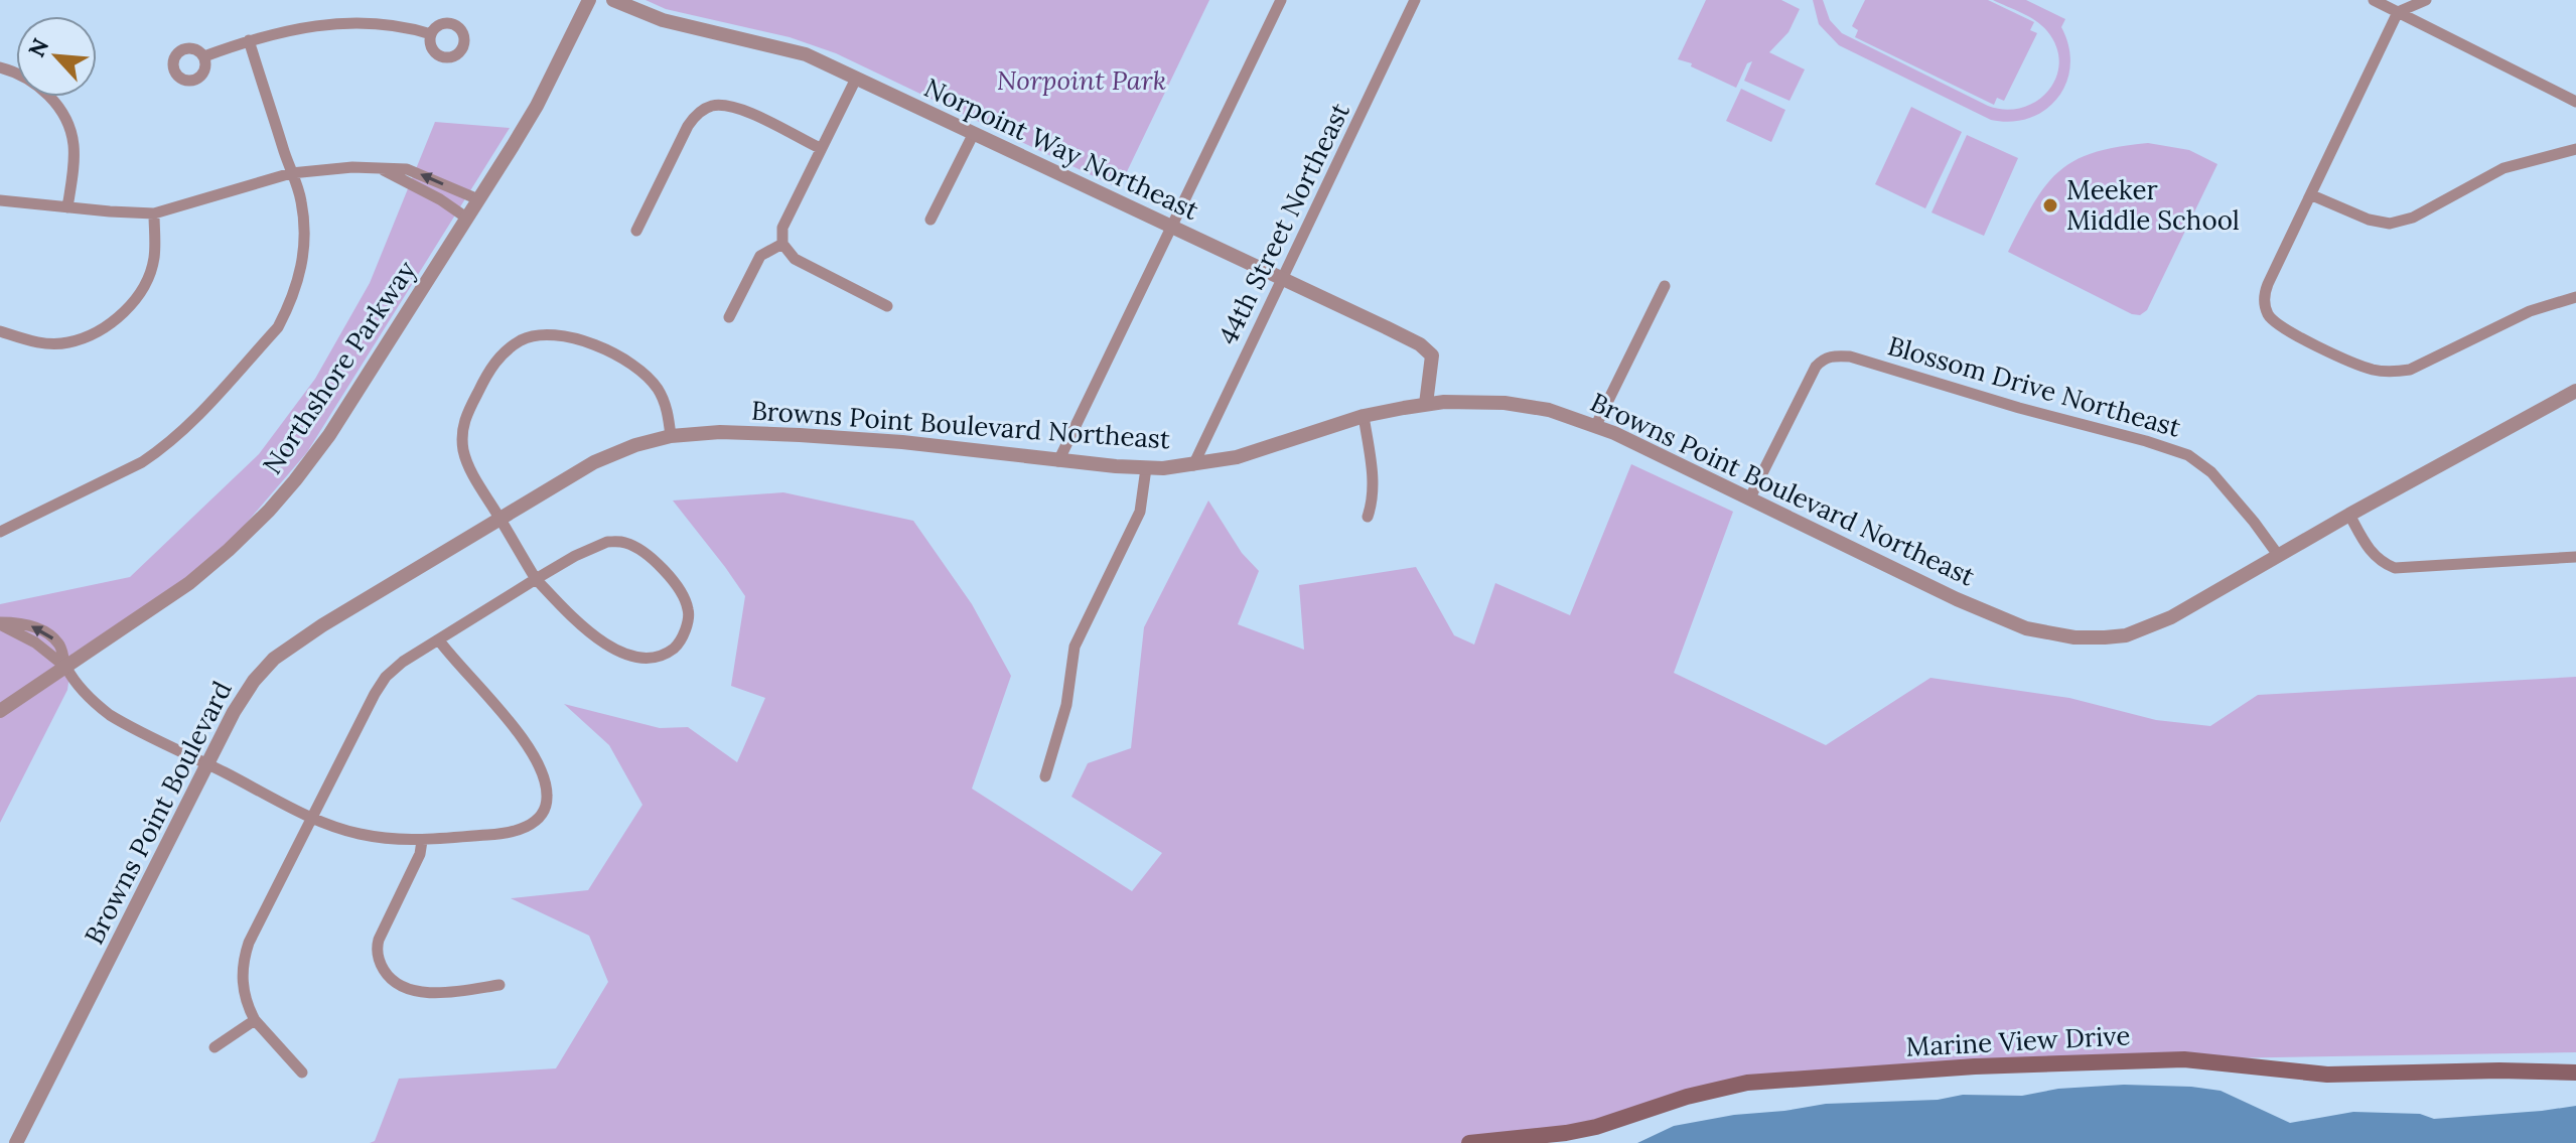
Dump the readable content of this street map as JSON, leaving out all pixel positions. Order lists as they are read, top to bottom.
{
  "streets": {
    "main road": ["Marine View Drive"],
    "street": [
      "Norpoint Way Northeast",
      "44th Street Northeast",
      "Northshore Parkway",
      "Blossom Drive Northeast",
      "Browns Point Boulevard Northeast",
      "Browns Point Boulevard"
    ]
  },
  "crossings": [
    ["Norpoint Way Northeast", "44th Street Northeast"],
    ["Norpoint Way Northeast", "Browns Point Boulevard Northeast"],
    ["44th Street Northeast", "Browns Point Boulevard Northeast"],
    ["Blossom Drive Northeast", "Browns Point Boulevard Northeast"],
    ["Browns Point Boulevard Northeast", "Browns Point Boulevard"]
  ],
  "parks": ["Norpoint Park"],
  "places": ["Meeker Middle School"],
  "north": "top left"
}
